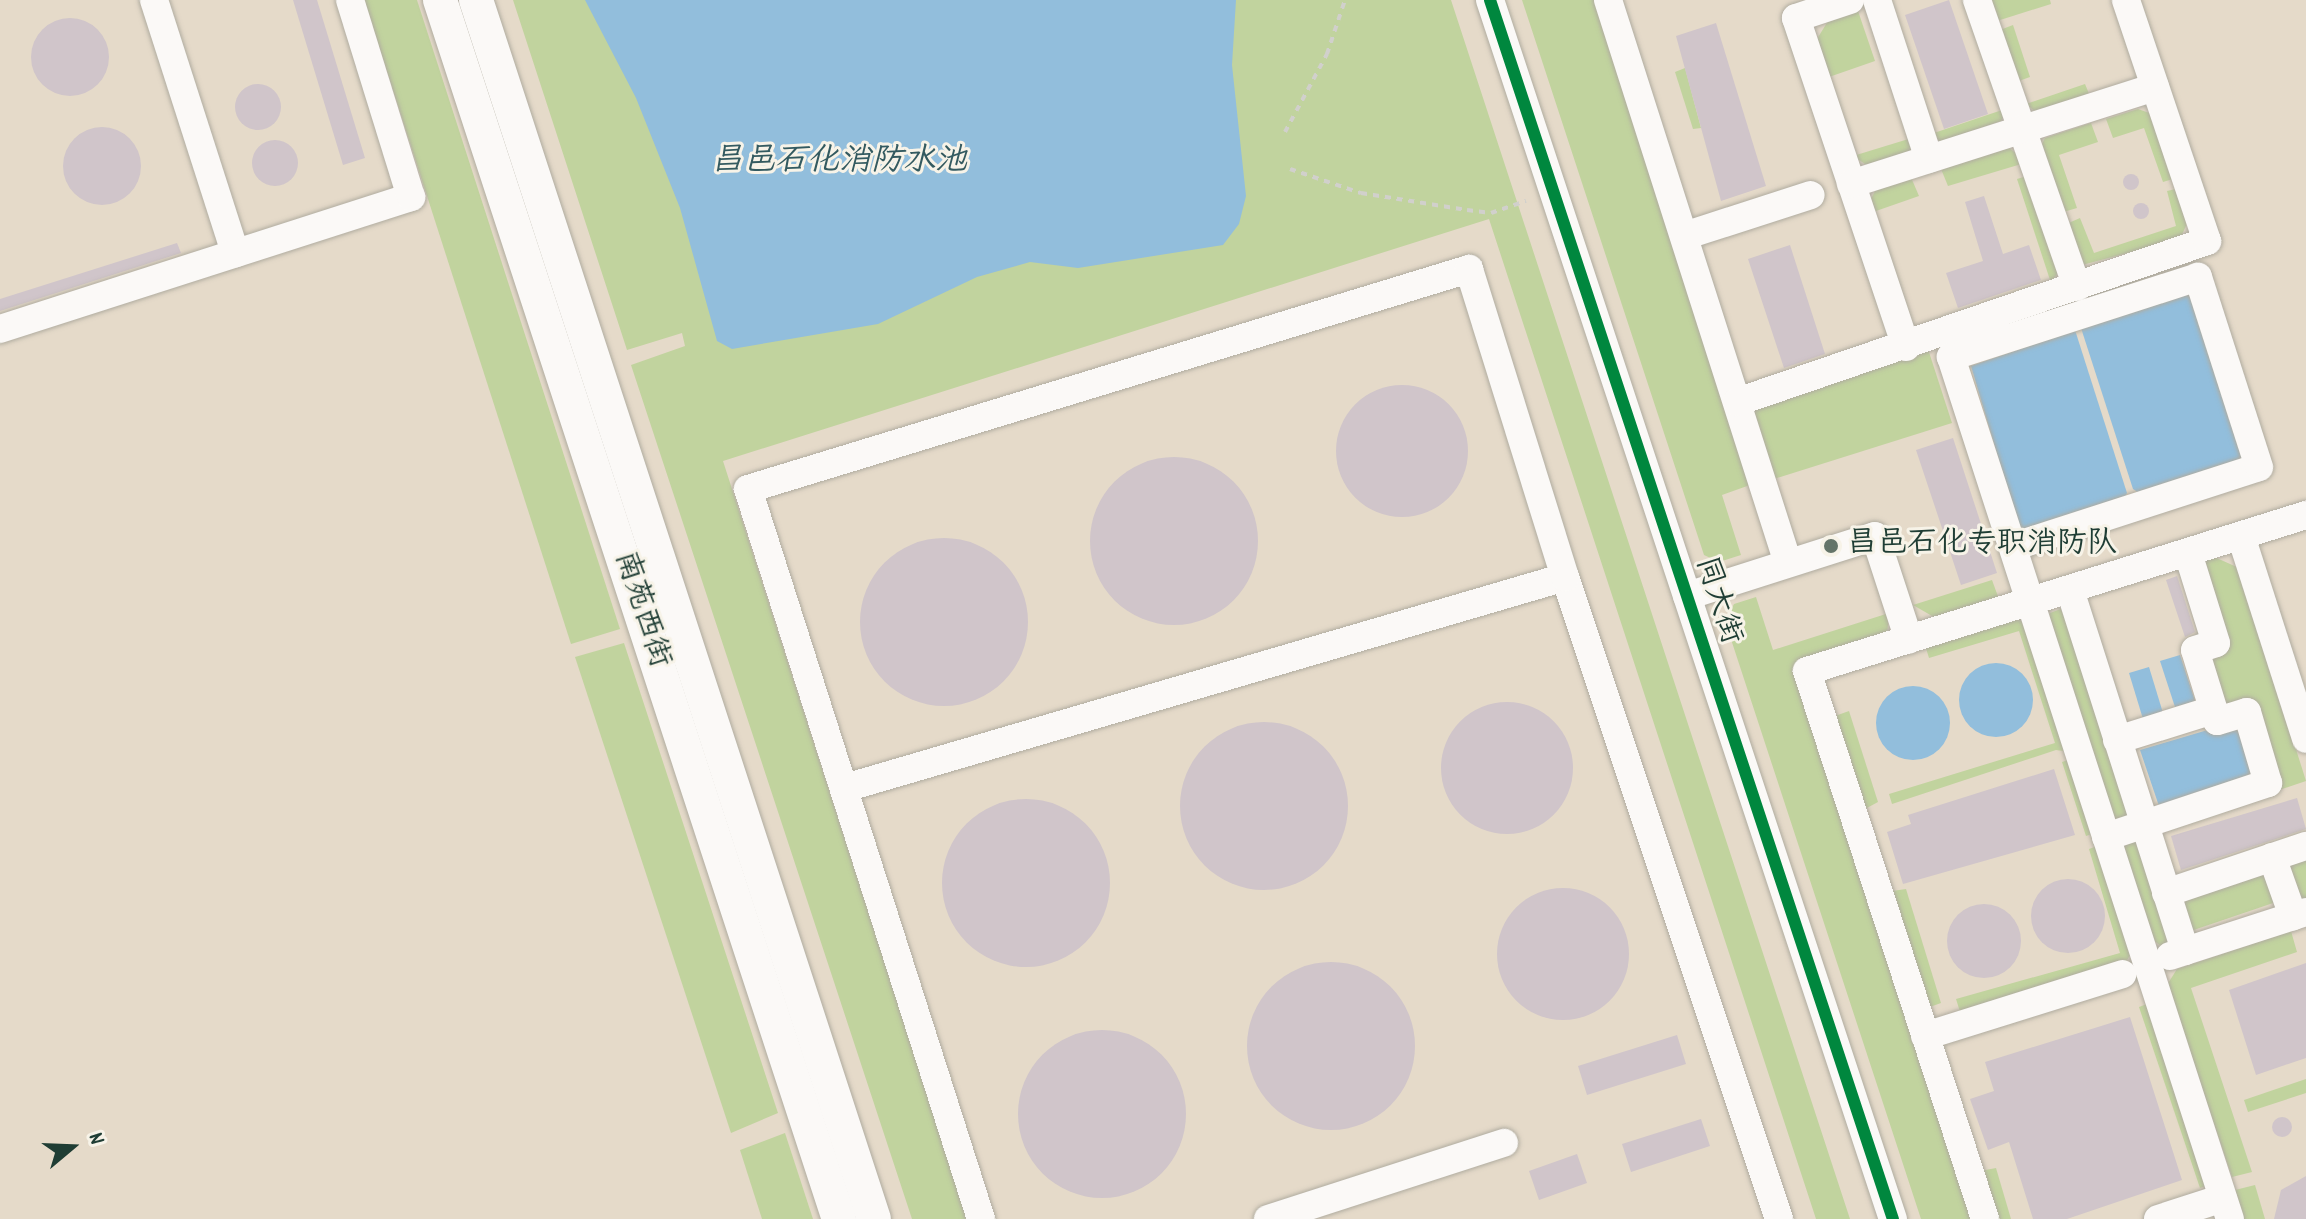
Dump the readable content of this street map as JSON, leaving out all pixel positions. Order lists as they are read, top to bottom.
{
  "streets": {
    "main road": ["南苑西街"],
    "street": ["同大街"]
  },
  "water": ["昌邑石化消防水池"],
  "places": ["昌邑石化专职消防队"],
  "north": "right"
}
